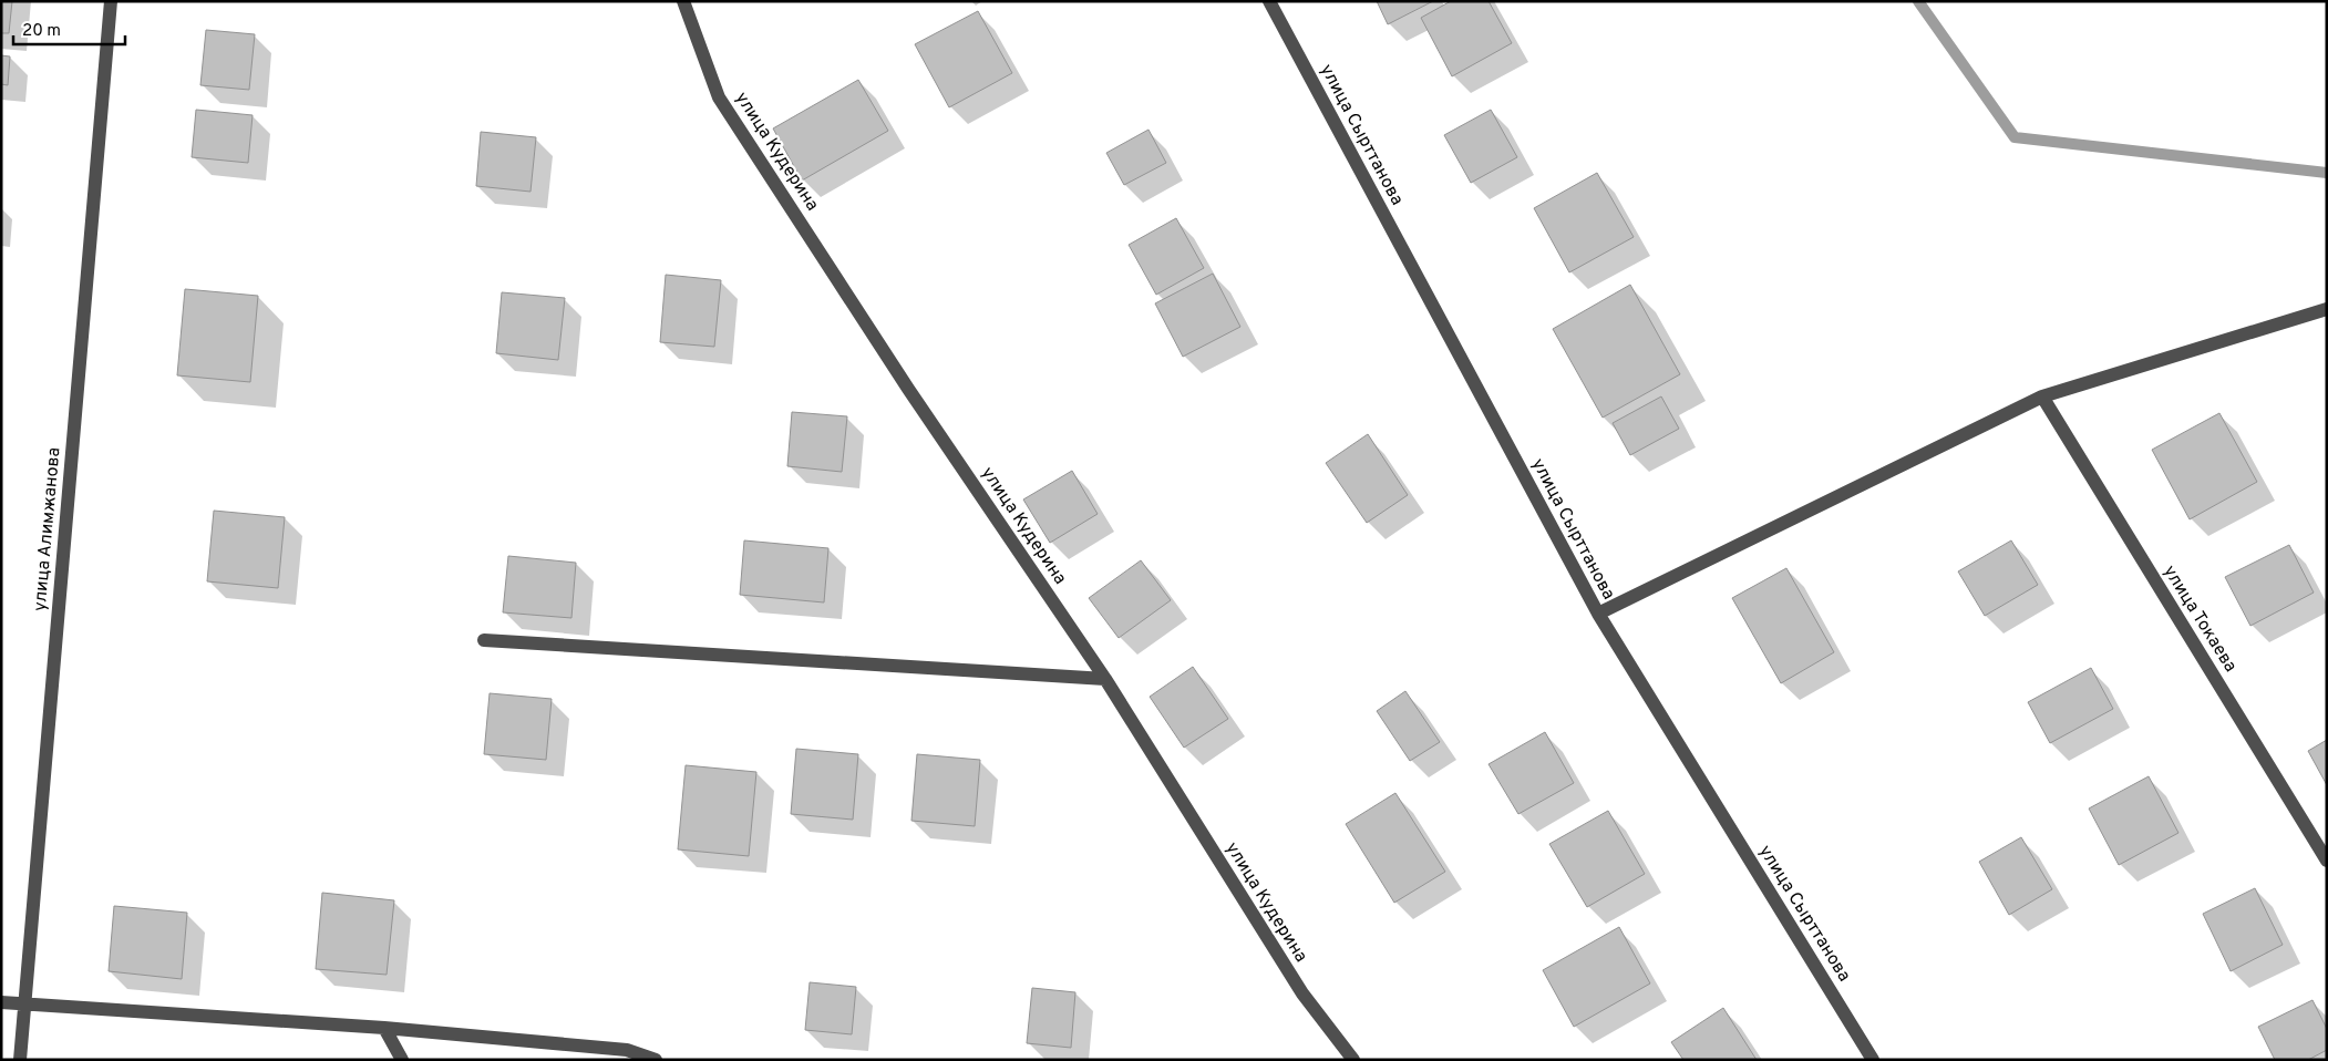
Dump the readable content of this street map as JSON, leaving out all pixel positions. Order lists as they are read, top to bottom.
{
  "streets": {
    "street": [
      "улица Сырттанова",
      "улица Кудерина",
      "улица Алимжанова",
      "улица Токаева"
    ]
  },
  "scale_bar": "20 m"
}
